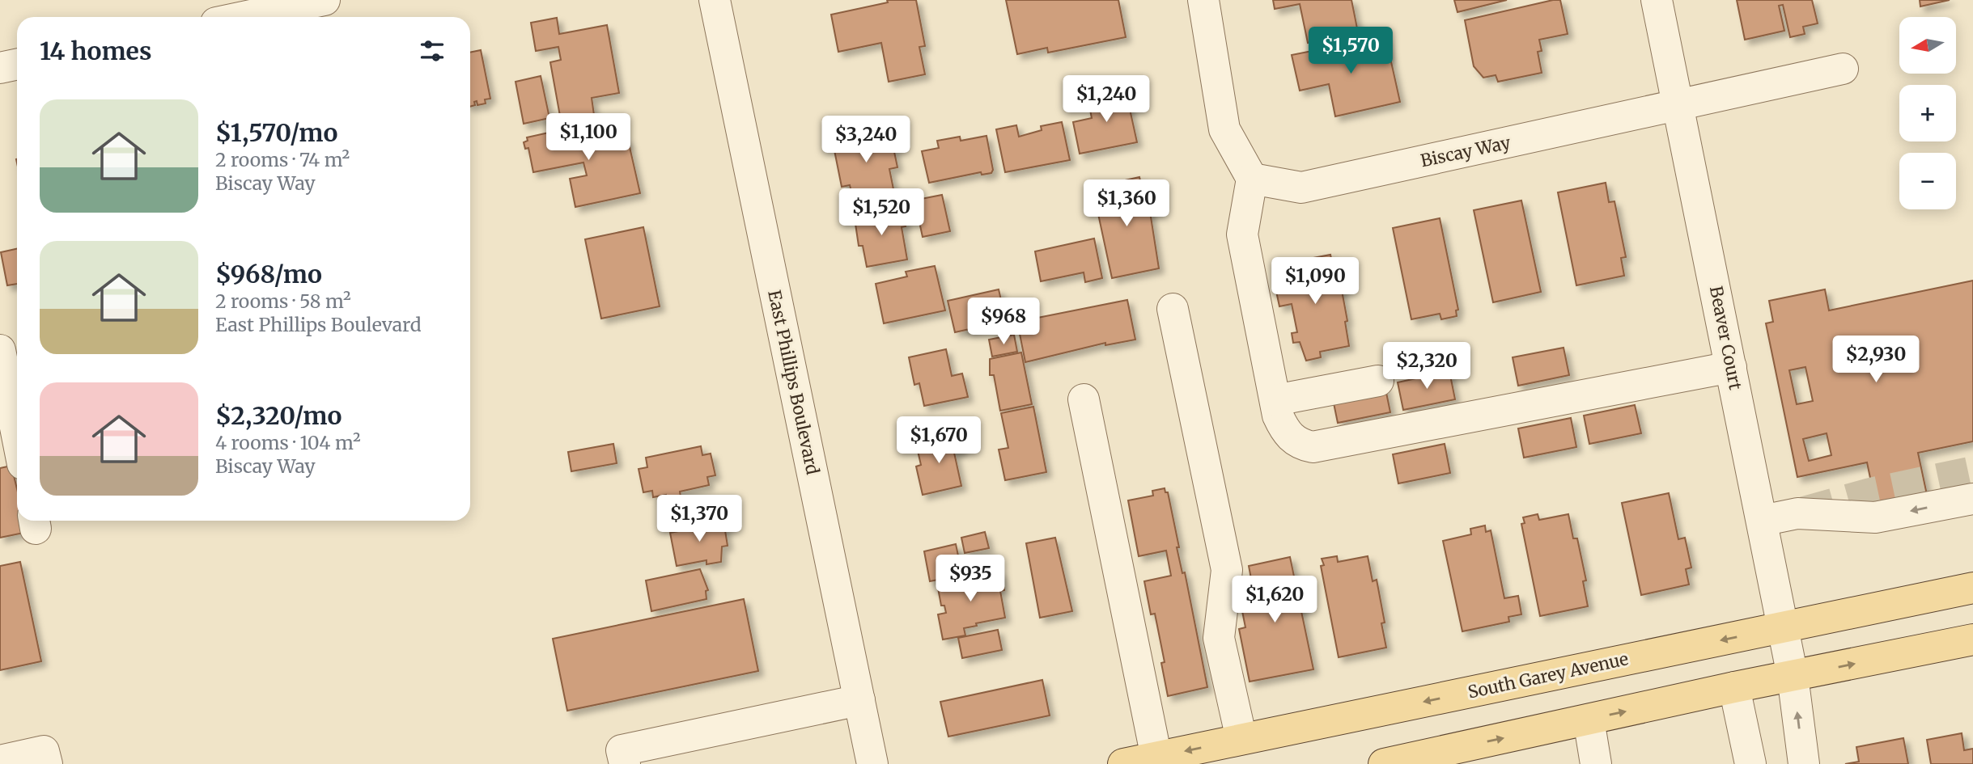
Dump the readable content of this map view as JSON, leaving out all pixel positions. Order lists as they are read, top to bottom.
{
  "streets": {
    "main road": ["South Garey Avenue"],
    "street": ["Biscay Way", "Beaver Court", "East Phillips Boulevard"]
  },
  "crossings": [
    ["Biscay Way", "Beaver Court"],
    ["Beaver Court", "South Garey Avenue"]
  ],
  "north": "left",
  "page": {
    "map_buttons": ["+", "−"],
    "heading": "14 homes",
    "price": [
      "$1,570",
      "$1,240",
      "$1,100",
      "$3,240",
      "$1,360",
      "$1,520",
      "$1,090",
      "$968",
      "$2,930",
      "$2,320",
      "$1,670",
      "$1,370",
      "$935",
      "$1,620"
    ],
    "list": [
      {
        "name": "$1,570/mo",
        "note": "2 rooms · 74 m² · Biscay Way"
      },
      {
        "name": "$968/mo",
        "note": "2 rooms · 58 m² · East Phillips Boulevard"
      },
      {
        "name": "$2,320/mo",
        "note": "4 rooms · 104 m² · Biscay Way"
      }
    ]
  }
}
